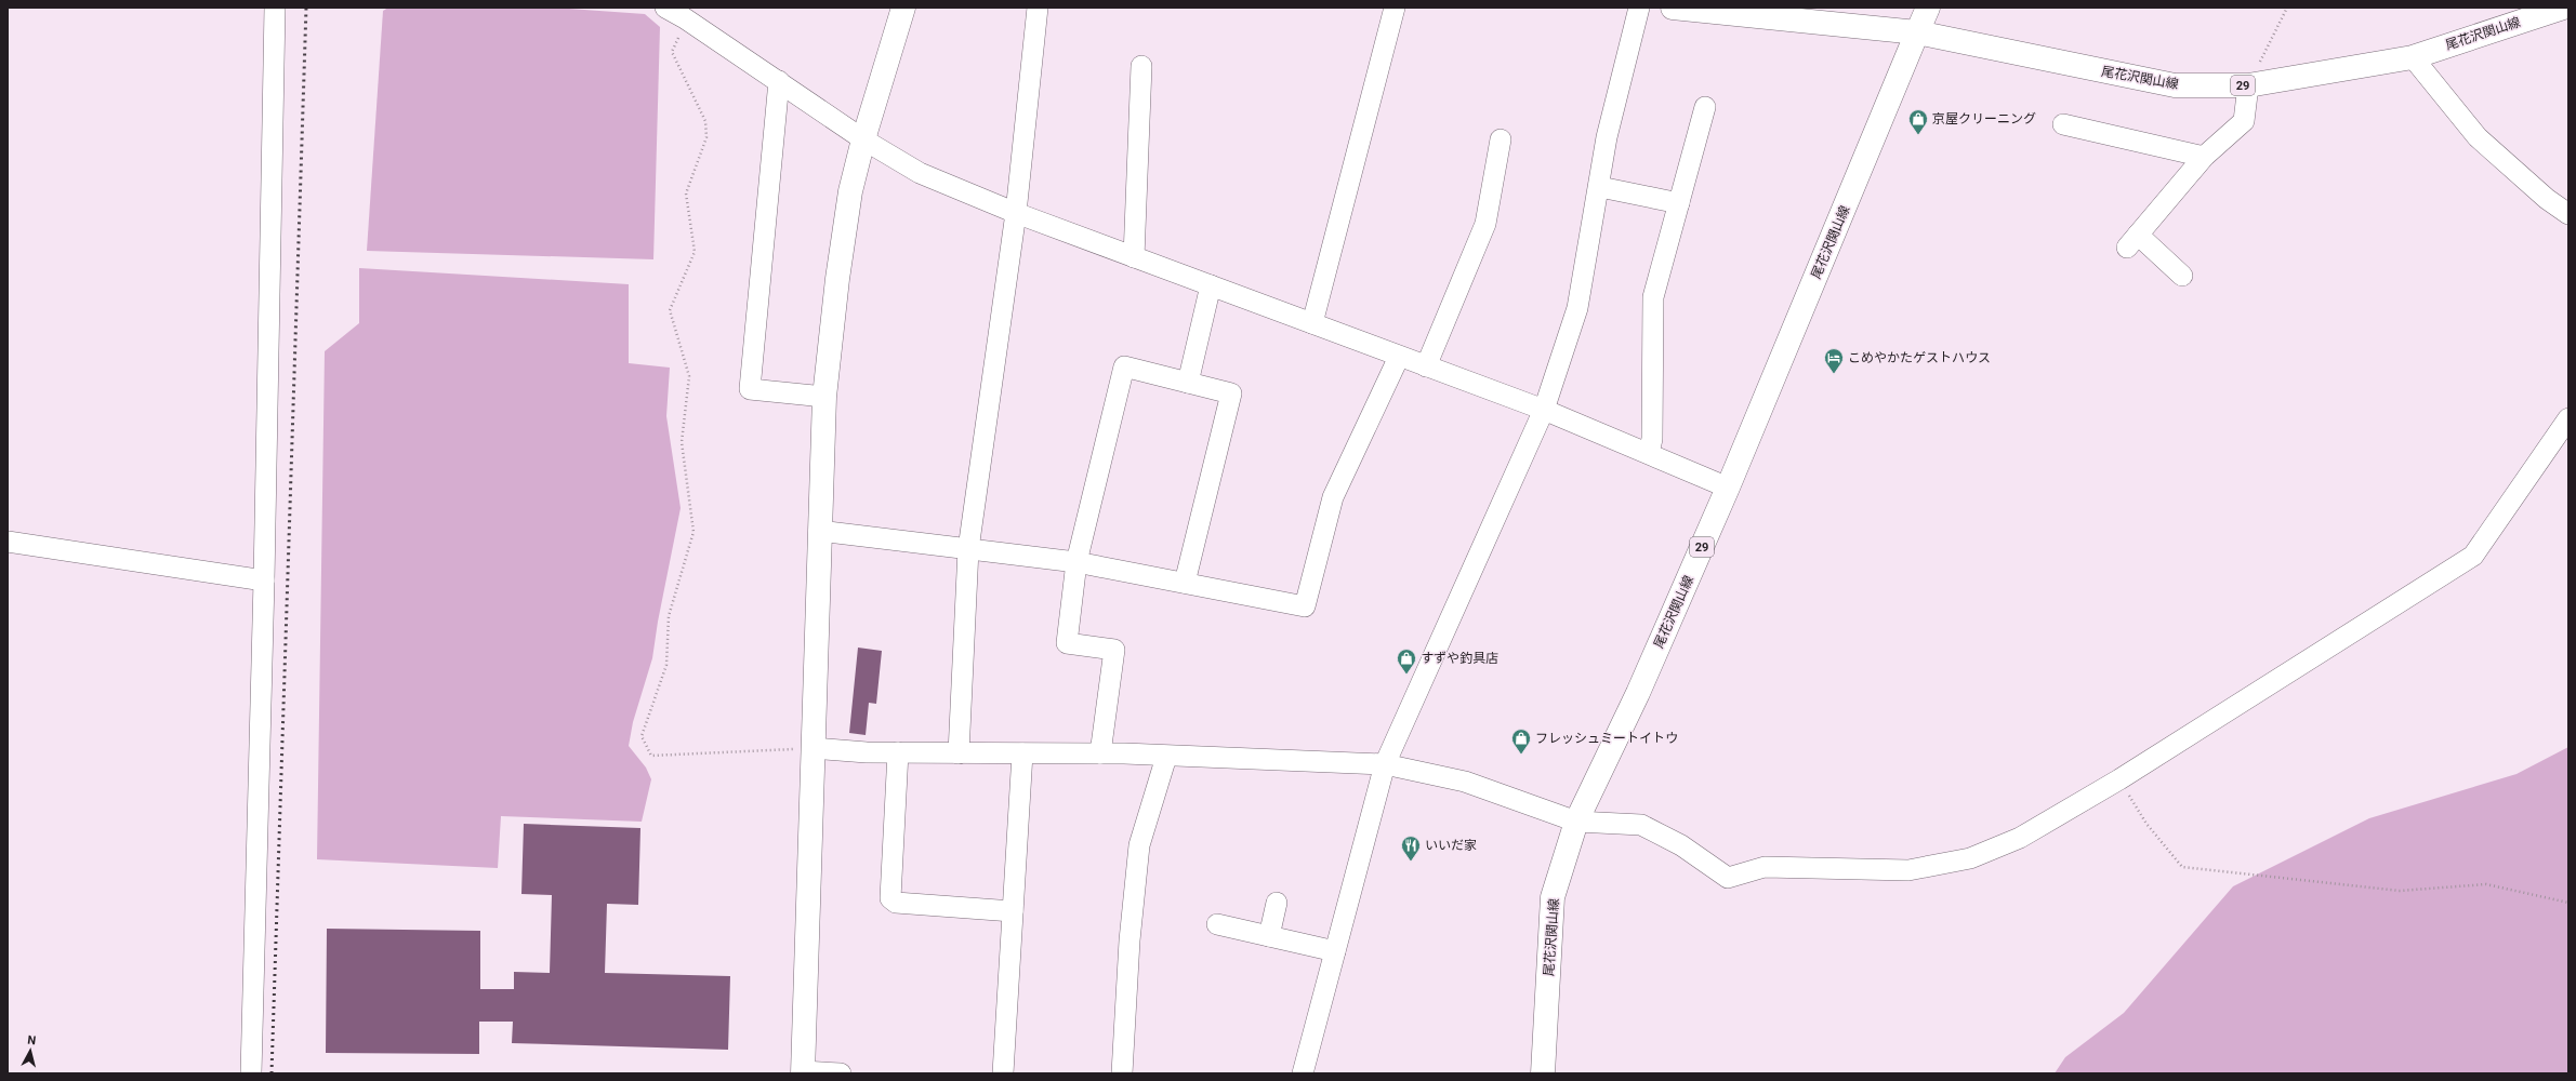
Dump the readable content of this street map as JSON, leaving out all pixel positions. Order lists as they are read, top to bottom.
{
  "streets": {
    "main road": ["尾花沢関山線", "29"]
  },
  "places": {
    "shop": ["京屋クリーニング", "すずや釣具店", "フレッシュミートイトウ"],
    "hotel": ["こめやかたゲストハウス"],
    "restaurant": ["いいだ家"]
  },
  "north": "top"
}
